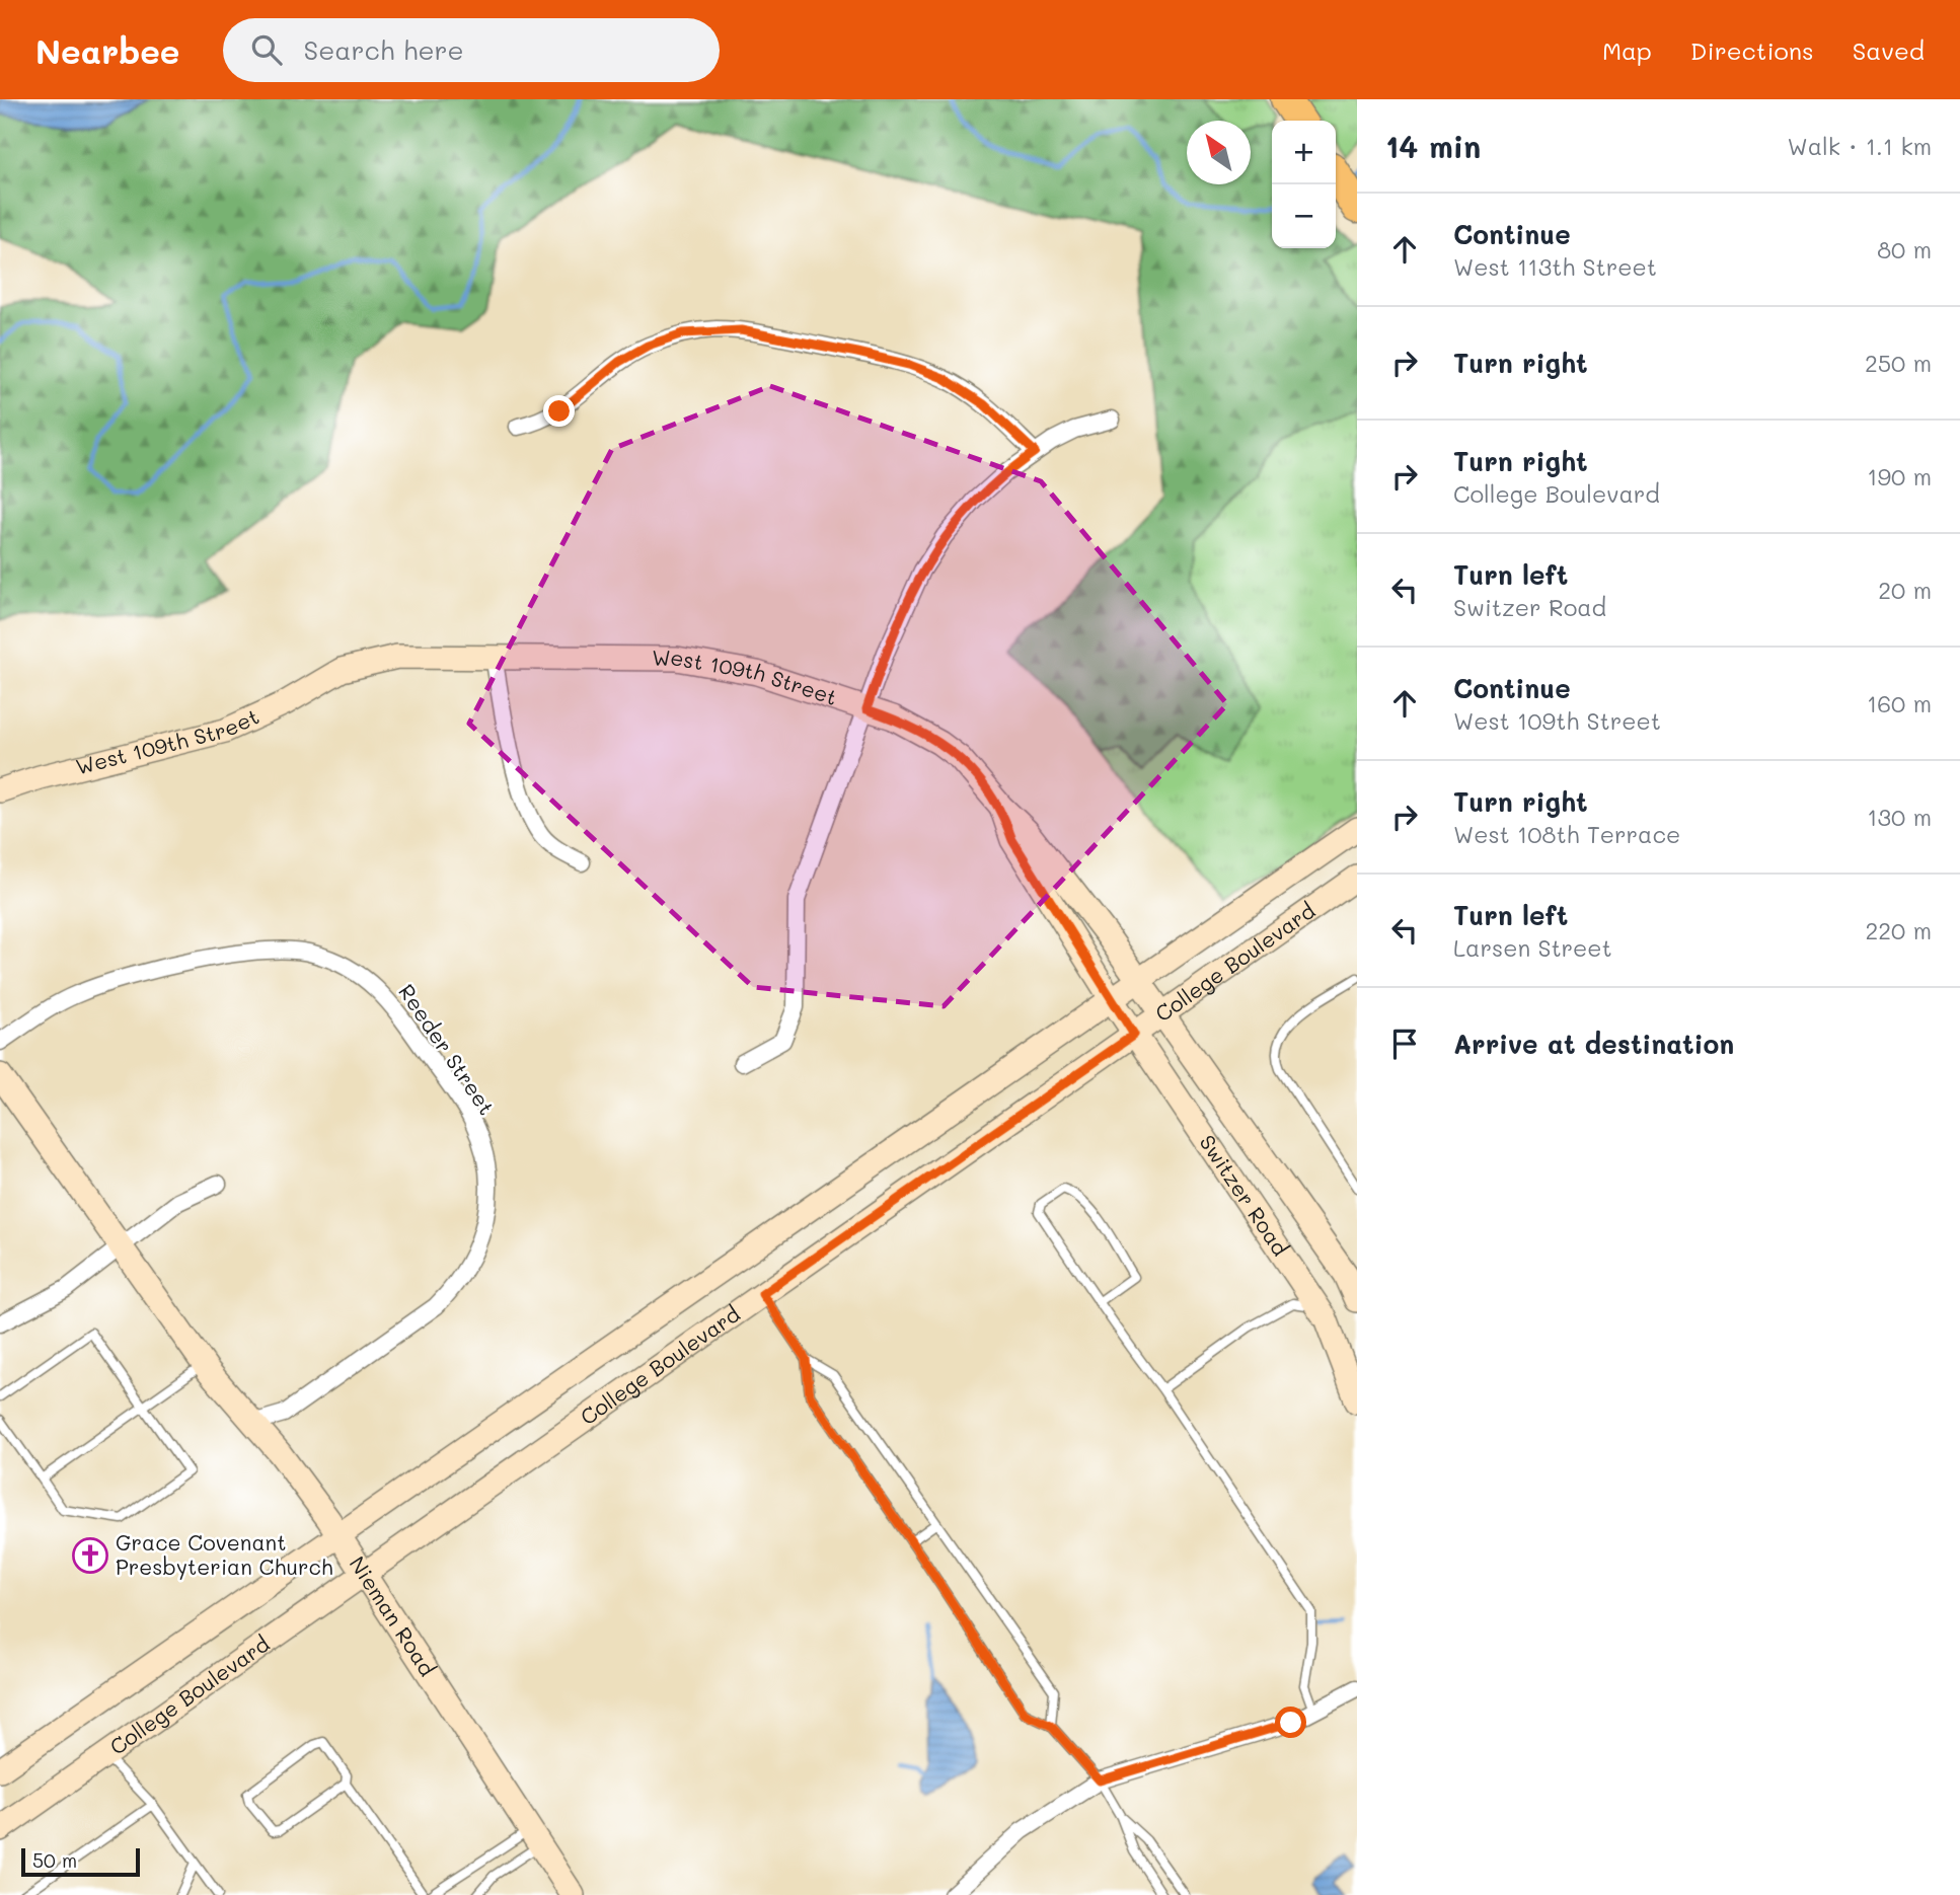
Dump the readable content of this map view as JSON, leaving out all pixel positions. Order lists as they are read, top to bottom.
{
  "streets": {
    "main road": [
      "West 109th Street",
      "College Boulevard",
      "Switzer Road",
      "Nieman Road"
    ],
    "street": ["Reeder Street"]
  },
  "crossings": [
    ["West 109th Street", "College Boulevard"],
    ["West 109th Street", "Switzer Road"],
    ["College Boulevard", "Switzer Road"],
    ["College Boulevard", "Nieman Road"],
    ["Reeder Street", "Nieman Road"]
  ],
  "places": {
    "church": ["Grace Covenant Presbyterian Church"]
  },
  "scale_bar": "50 m",
  "north": "top left",
  "page": {
    "header": "Nearbee",
    "search": "Search here",
    "nav": ["Map", "Directions", "Saved"],
    "heading": ["14 min", "Walk · 1.1 km"],
    "map_buttons": ["+", "−"],
    "list": [
      ["Continue", "West 113th Street", "80 m"],
      ["Turn right", "250 m"],
      ["Turn right", "College Boulevard", "190 m"],
      ["Turn left", "Switzer Road", "20 m"],
      ["Continue", "West 109th Street", "160 m"],
      ["Turn right", "West 108th Terrace", "130 m"],
      ["Turn left", "Larsen Street", "220 m"],
      "Arrive at destination"
    ],
    "scale": "50 m"
  }
}
